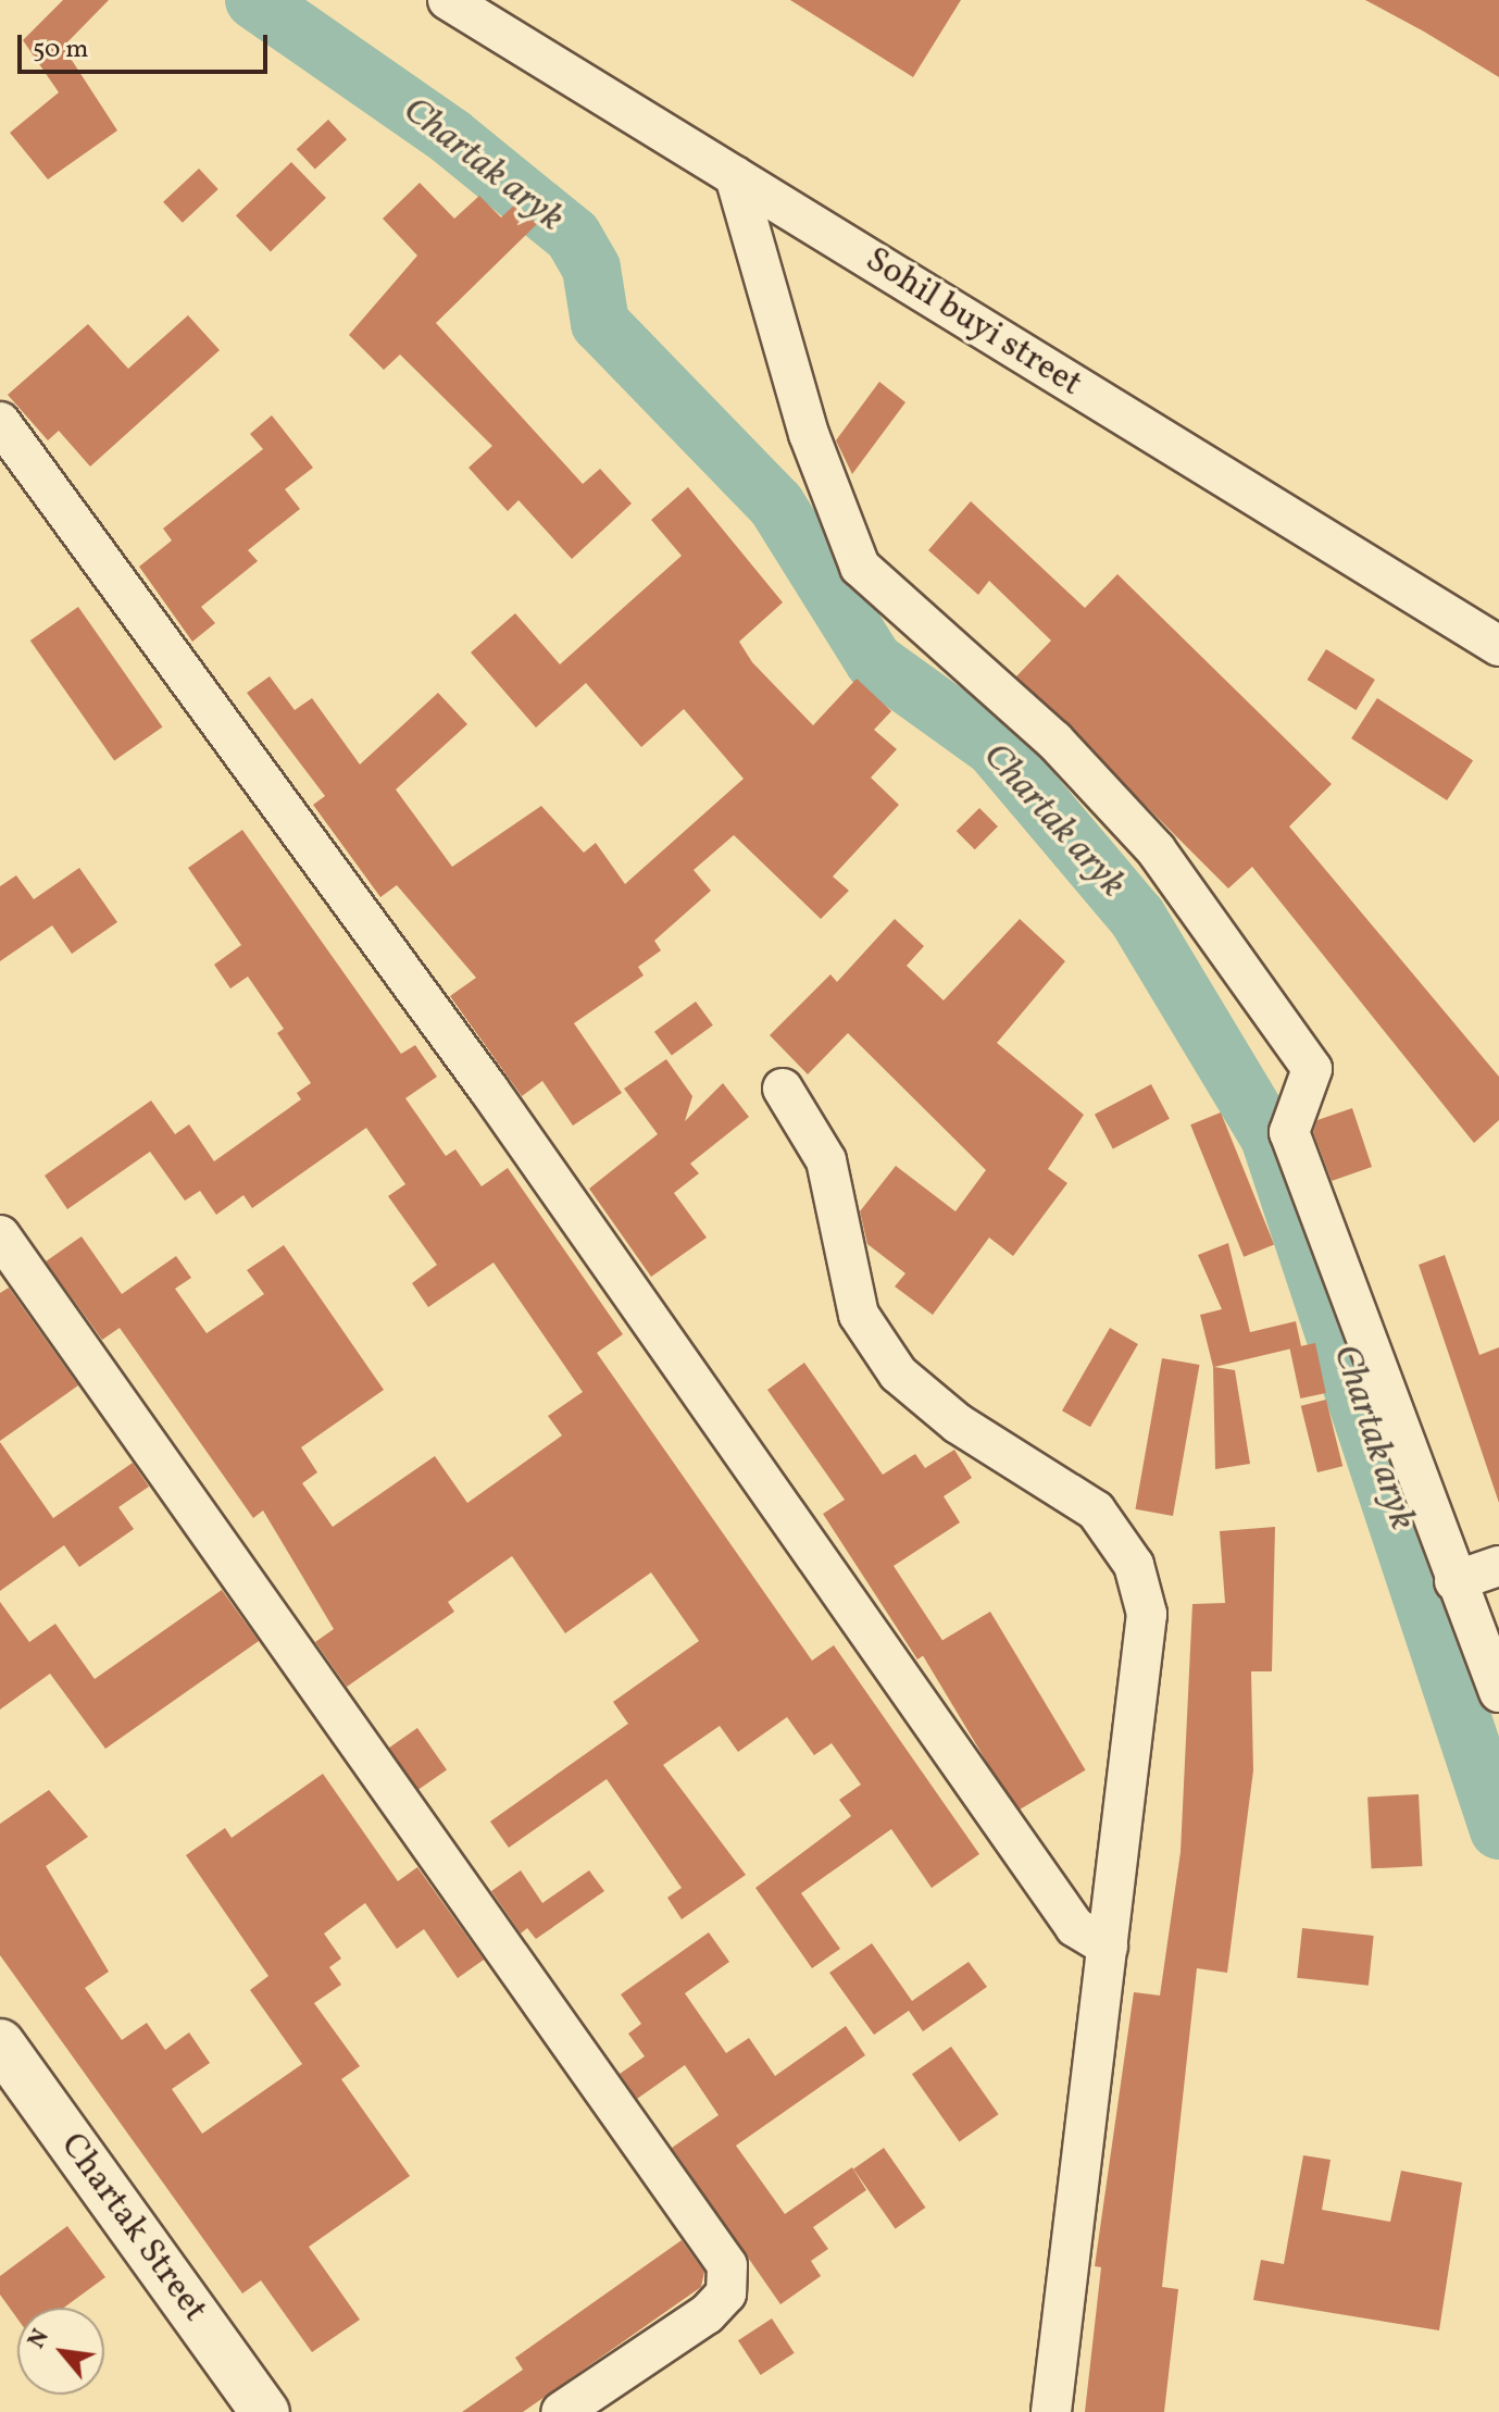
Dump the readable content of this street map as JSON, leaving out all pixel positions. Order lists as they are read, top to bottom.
{
  "streets": {
    "street": ["Sohil buyi street", "Chartak Street"]
  },
  "water": ["Chartak aryk"],
  "scale_bar": "50 m",
  "north": "top left"
}
